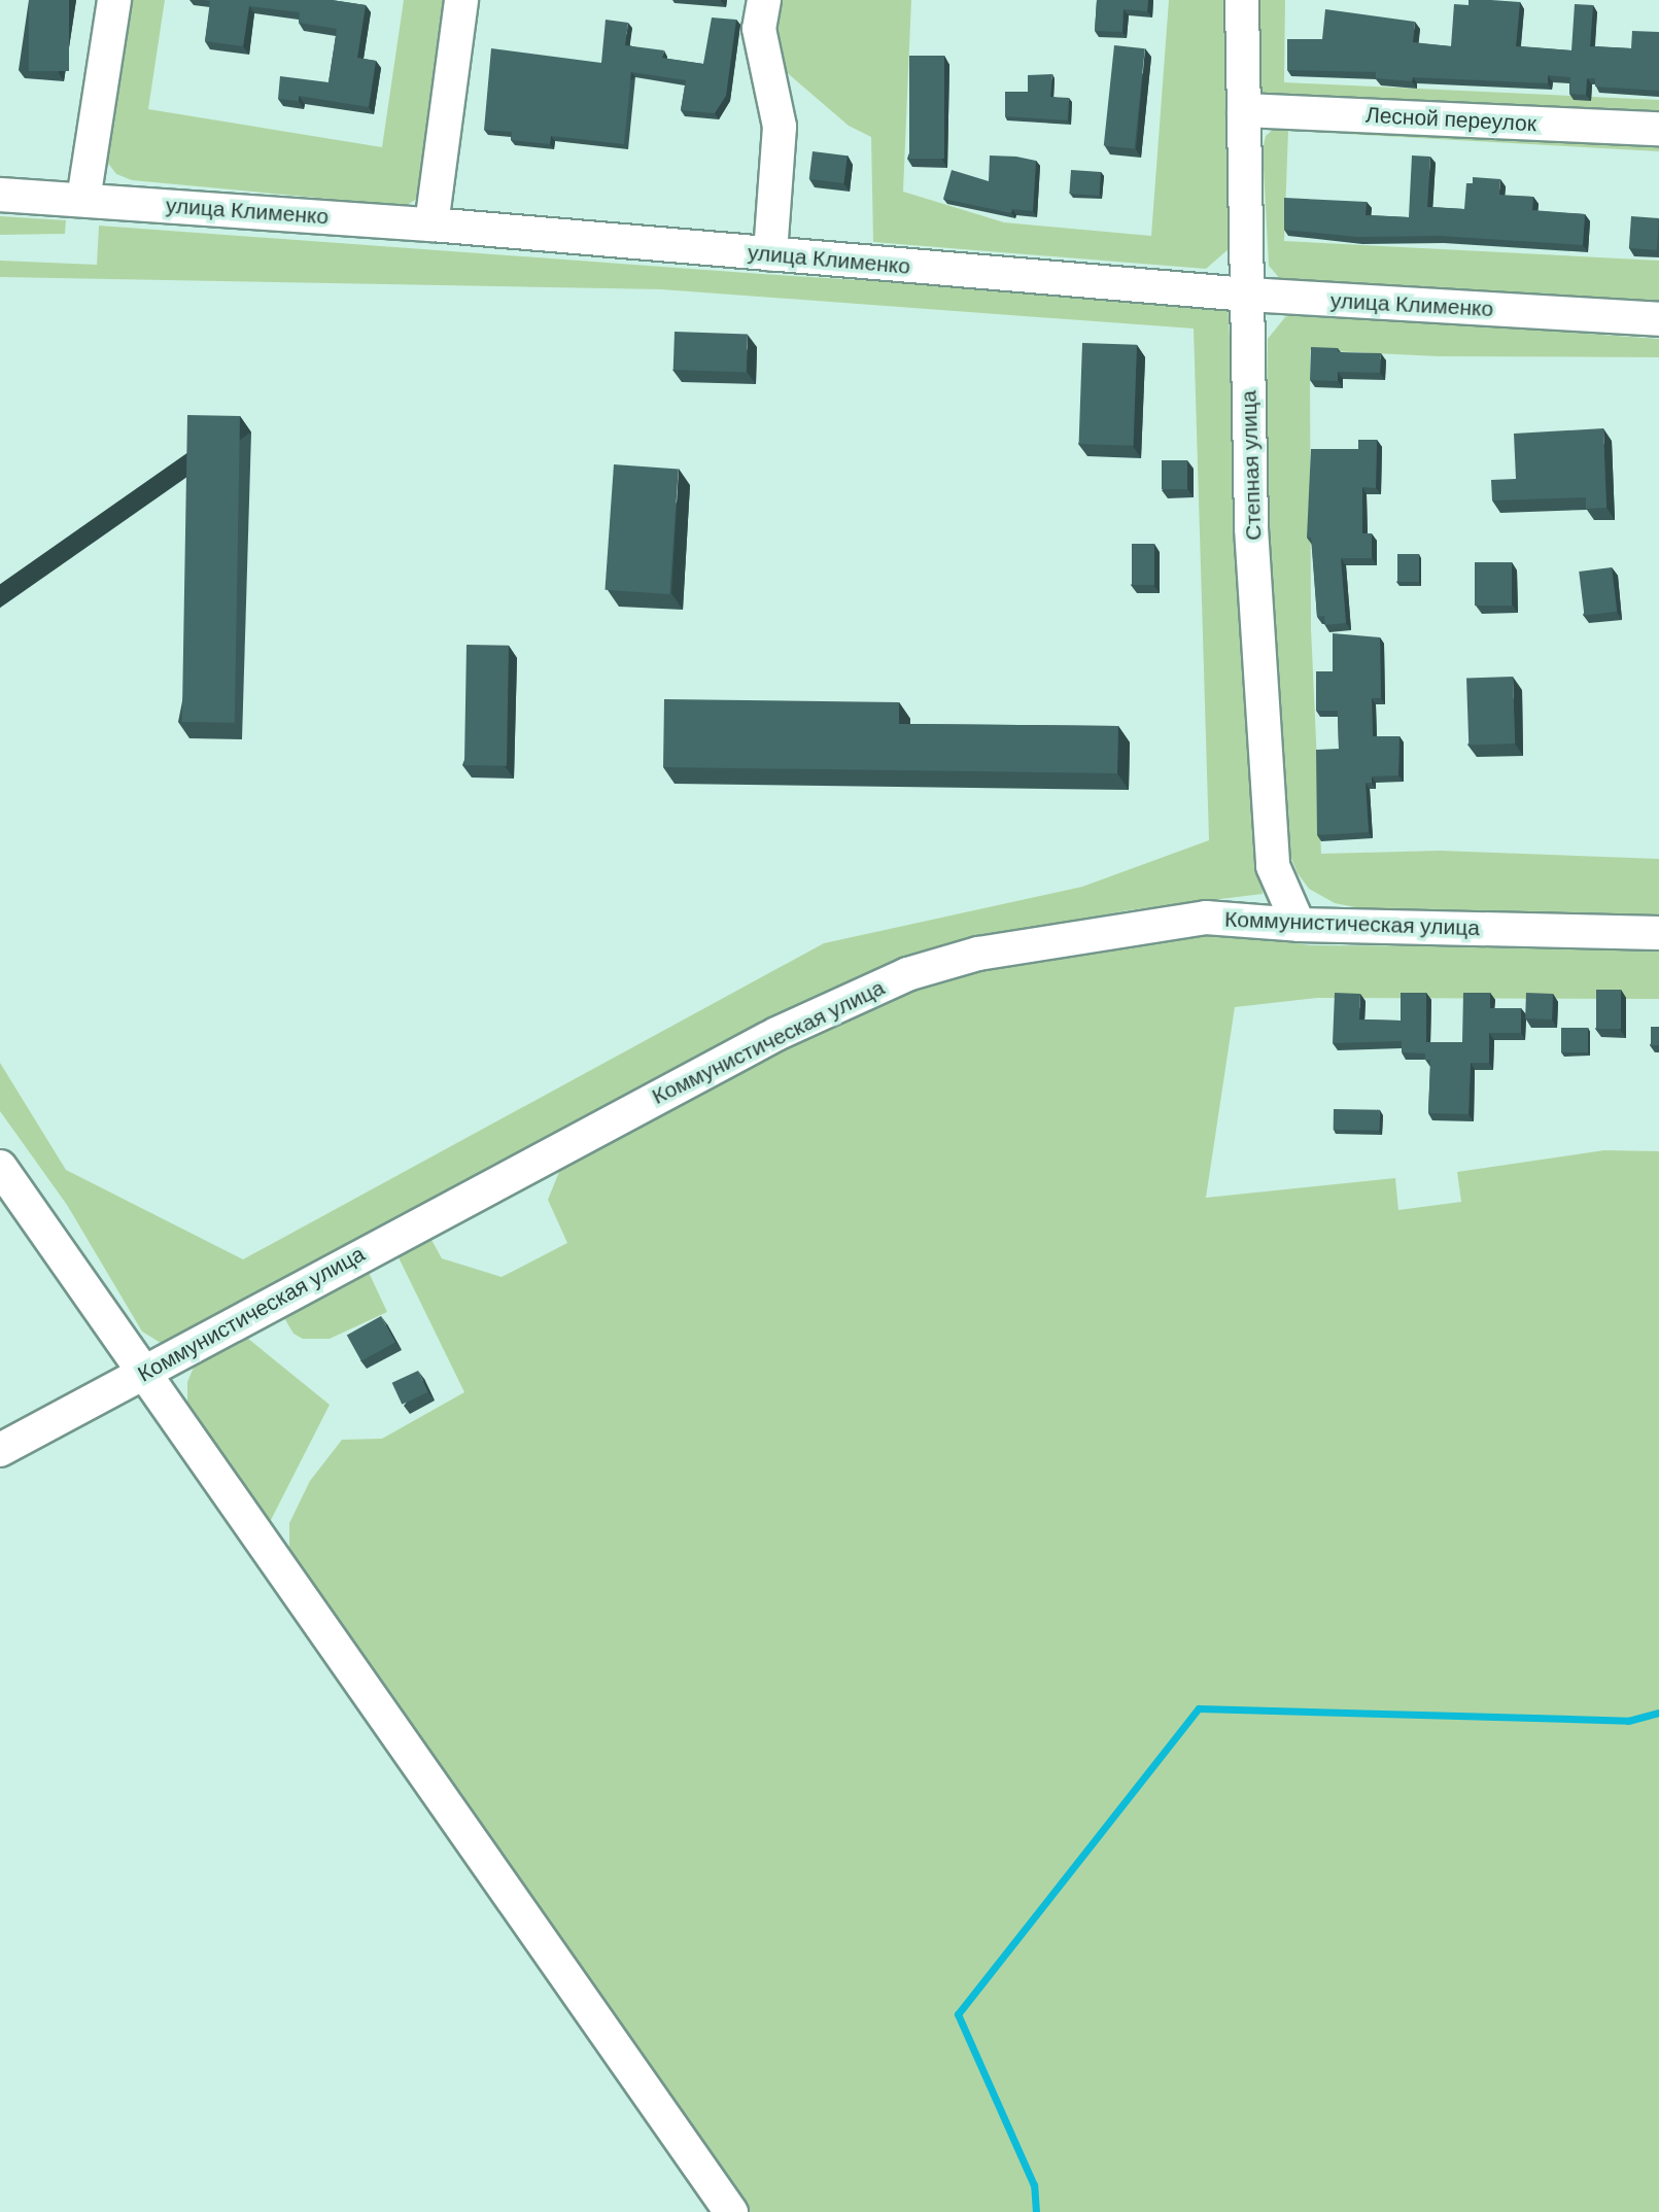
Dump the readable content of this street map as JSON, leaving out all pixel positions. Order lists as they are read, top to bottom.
{
  "streets": {
    "street": [
      "Лесной переулок",
      "улица Клименко",
      "Степная улица",
      "Коммунистическая улица"
    ]
  },
  "crossings": [
    ["Лесной переулок", "Степная улица"],
    ["улица Клименко", "Степная улица"],
    ["Степная улица", "Коммунистическая улица"]
  ]
}
